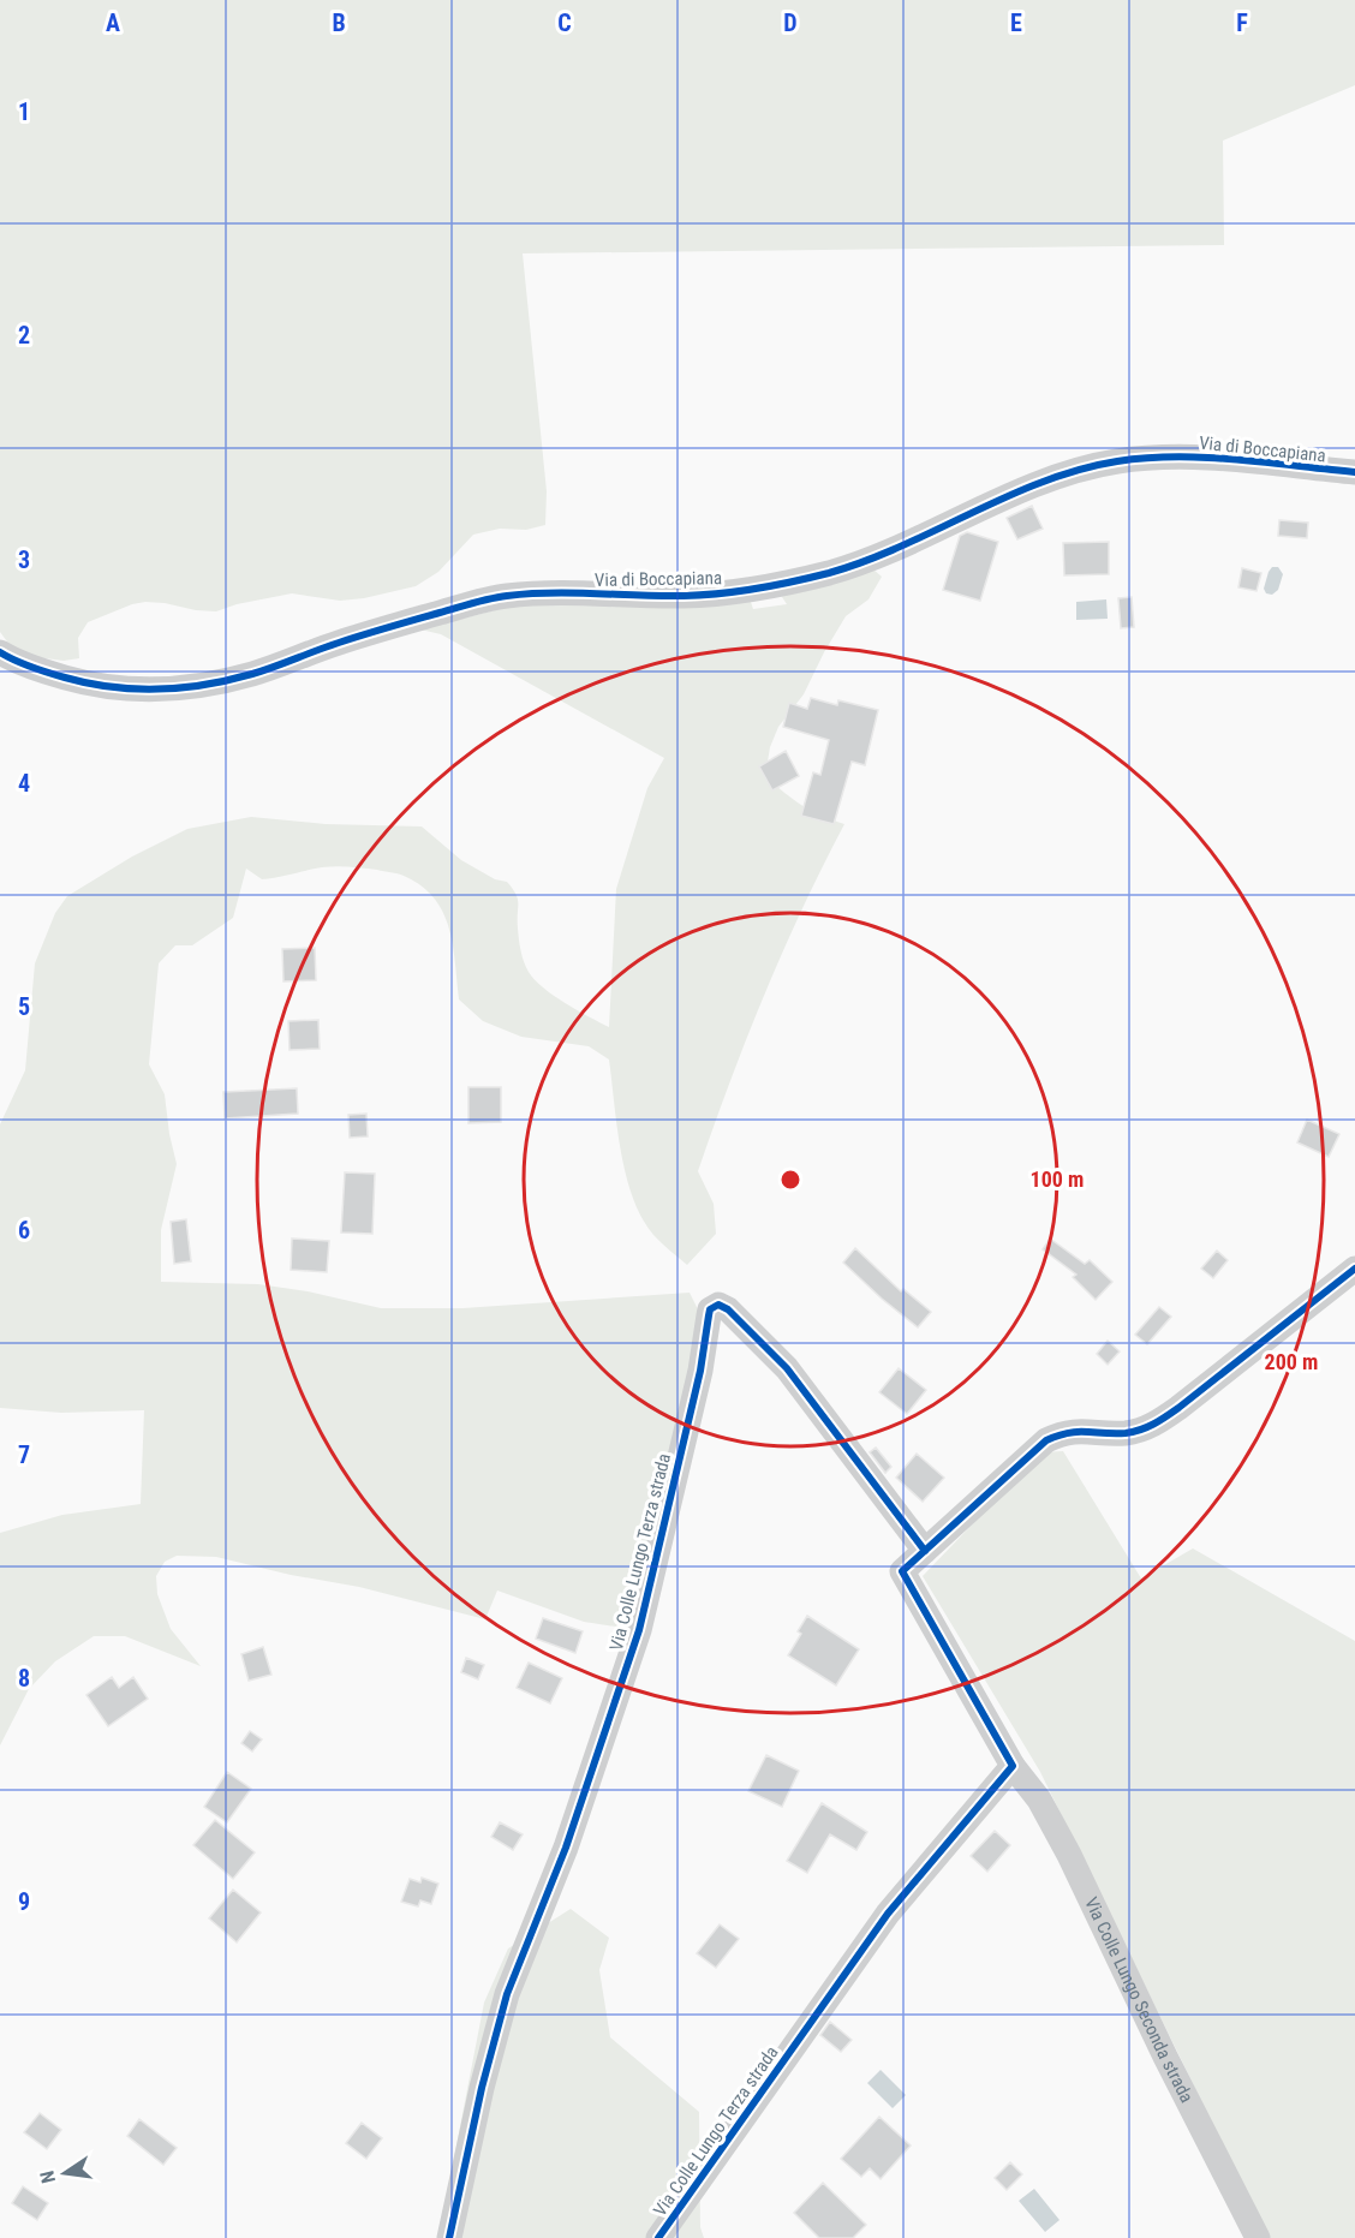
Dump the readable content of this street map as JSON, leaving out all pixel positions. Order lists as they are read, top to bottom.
{
  "streets": {
    "street": ["Via di Boccapiana", "Via Colle Lungo Terza strada", "Via Colle Lungo Seconda strada"]
  },
  "crossings": [
    ["Via Colle Lungo Terza strada", "Via Colle Lungo Seconda strada"]
  ],
  "north": "left",
  "grid": {
    "columns": [
      "A",
      "B",
      "C",
      "D",
      "E",
      "F"
    ],
    "rows": [
      "1",
      "2",
      "3",
      "4",
      "5",
      "6",
      "7",
      "8",
      "9"
    ]
  },
  "rings": ["100 m", "200 m"]
}
